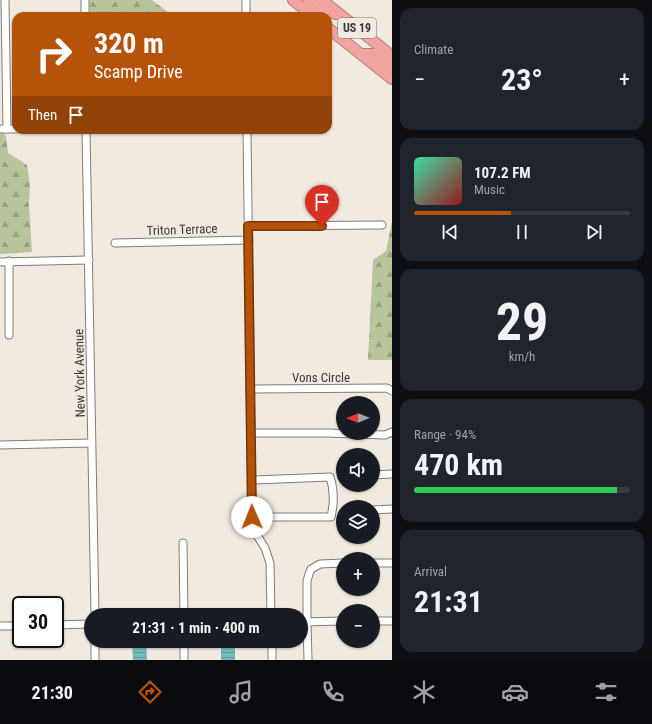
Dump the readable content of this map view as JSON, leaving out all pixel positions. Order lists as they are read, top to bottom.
{
  "streets": {
    "highway": ["US 19"],
    "street": ["Triton Terrace", "New York Avenue", "Vons Circle"]
  },
  "north": "left",
  "page": {
    "tile": [
      "Climate",
      ["29", "km/h"],
      ["Range · 94%", "470 km"],
      ["Arrival", "21:31"]
    ],
    "turn": ["320 m", "Scamp Drive"],
    "heat": ["−", "23°", "+"],
    "then": "Then",
    "song": ["107.2 FM", "Music"],
    "map_buttons": ["+", "−"],
    "limit": "30",
    "trip": "21:31 · 1 min · 400 m",
    "tabs": "21:30"
  }
}
